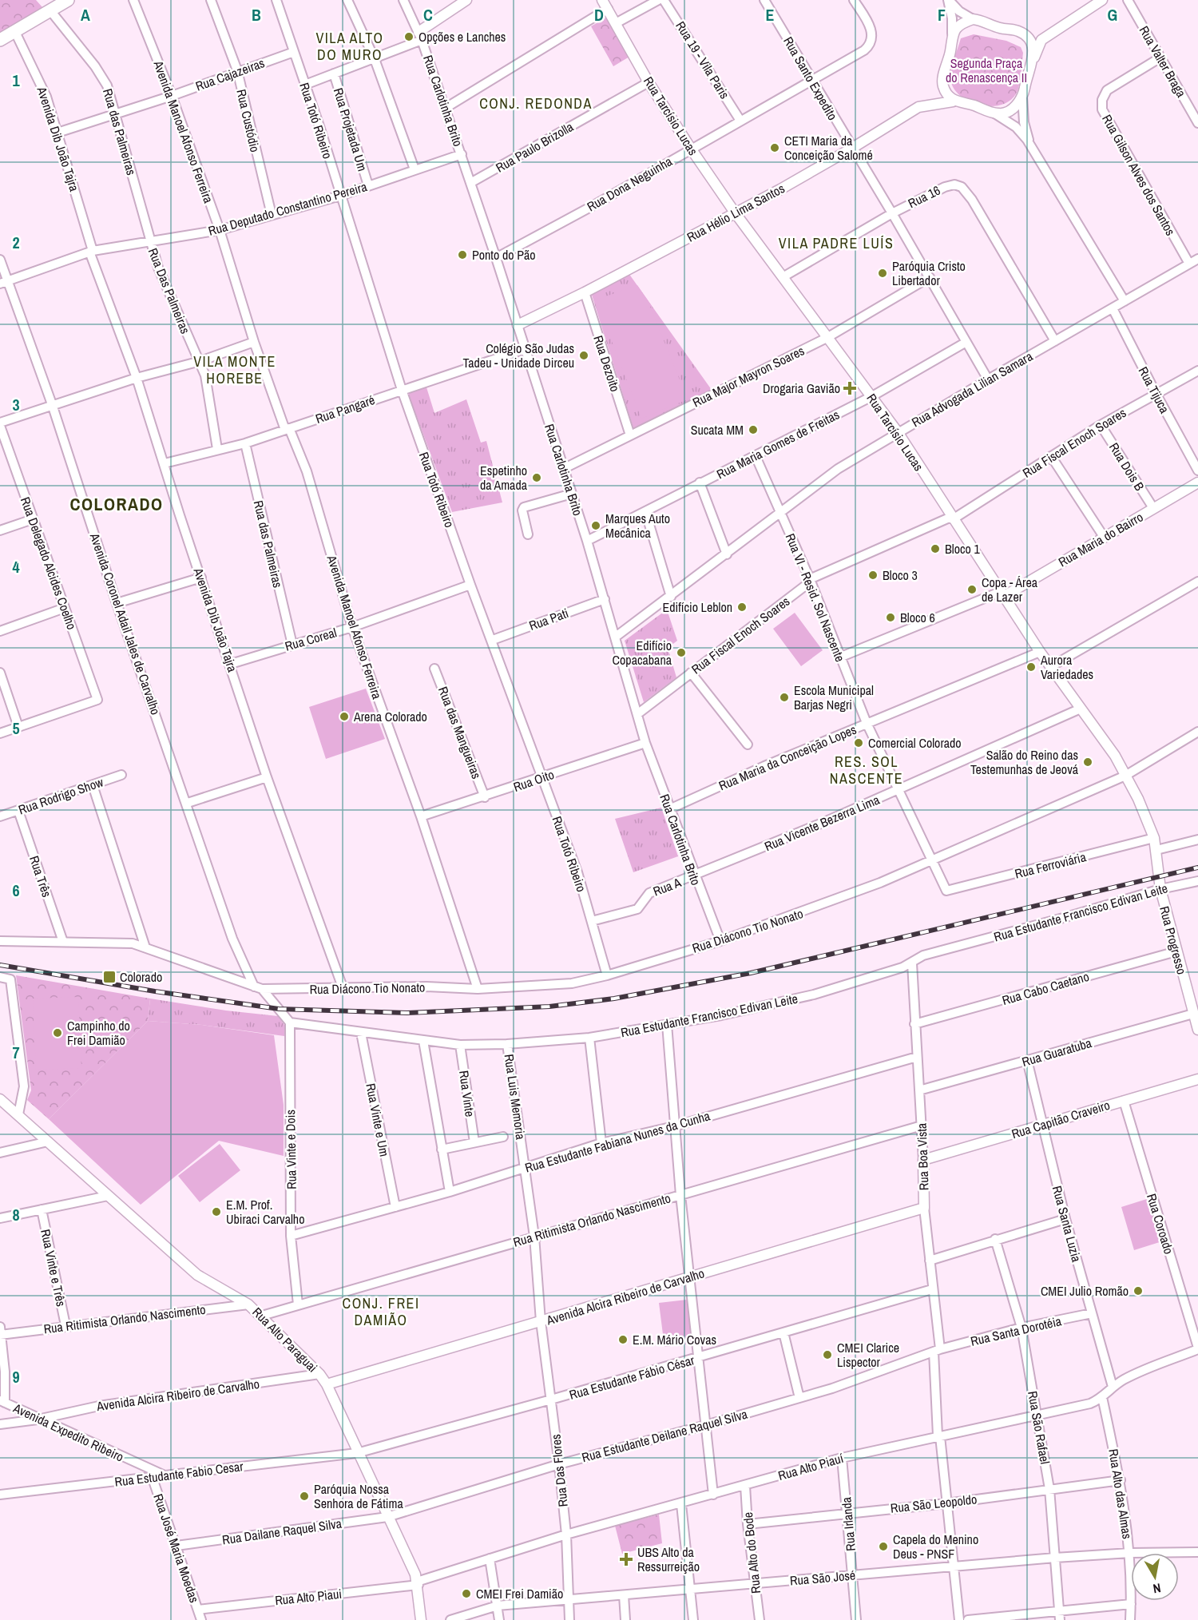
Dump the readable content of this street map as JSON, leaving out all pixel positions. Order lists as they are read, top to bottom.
{
  "streets": {
    "street": [
      "Rua 19 - Vila Paris",
      "Rua Valter Braga",
      "Rua Cajazeiras",
      "Rua Santo Expedito",
      "Rua Carlotinha Brito",
      "Rua Tarcísio Lucas",
      "Rua Custódio",
      "Rua Totó Ribeiro",
      "Rua Projetada Um",
      "Rua das Palmeiras",
      "Avenida Manoel Afonso Ferreira",
      "Avenida Dib João Tajra",
      "Rua Paulo Brizolla",
      "Rua Gilson Alves dos Santos",
      "Rua Dona Neguinha",
      "Rua 16",
      "Rua Deputado Constantino Pereira",
      "Rua Hélio Lima Santos",
      "Rua Das Palmeiras",
      "Rua Dezoito",
      "Rua Major Mayron Soares",
      "Rua Advogada Lilian Samara",
      "Rua Tijuca",
      "Rua Pangaré",
      "Rua Fiscal Enoch Soares",
      "Rua Maria Gomes de Freitas",
      "Rua Dois B",
      "Rua Maria do Bairro",
      "Rua Delegado Alcides Coelho",
      "Rua VI - Resid. Sol Nascente",
      "Rua Pati",
      "Avenida Coronel Adail Jales de Carvalho",
      "Rua Coreal",
      "Rua das Mangueiras",
      "Rua Maria da Conceição Lopes",
      "Rua Oito",
      "Rua Rodrigo Show",
      "Rua Vicente Bezerra Lima",
      "Rua Ferroviária",
      "Rua Três",
      "Rua A",
      "Rua Estudante Francisco Edivan Leite",
      "Rua Diácono Tio Nonato",
      "Rua Progresso",
      "Rua Cabo Caetano",
      "Rua Guaratuba",
      "Rua Vinte",
      "Rua Luis Memoria",
      "Rua Capitão Craveiro",
      "Rua Vinte e Um",
      "Rua Estudante Fabiana Nunes da Cunha",
      "Rua Vinte e Dois",
      "Rua Boa Vista",
      "Rua Ritimista Orlando Nascimento",
      "Rua Santa Luzia",
      "Rua Coroado",
      "Rua Vinte e Três",
      "Avenida Alcira Ribeiro de Carvalho",
      "Rua Santa Dorotéia",
      "Rua Alto Paraguai",
      "Rua Estudante Fábio César",
      "Rua São Rafael",
      "Avenida Expedito Ribeiro",
      "Rua Estudante Deilane Raquel Silva",
      "Rua Alto Piauí",
      "Rua Das Flores",
      "Rua Estudante Fabio Cesar",
      "Rua Alto das Almas",
      "Rua São Leopoldo",
      "Rua Irlanda",
      "Rua Dailane Raquel Silva",
      "Rua José Maria Moedas",
      "Rua Alto do Bode",
      "Rua São José",
      "Rua Alto Piaui"
    ]
  },
  "crossings": [
    ["Rua 19 - Vila Paris", "Rua Dona Neguinha"],
    ["Rua Valter Braga", "Rua Gilson Alves dos Santos"],
    ["Rua Cajazeiras", "Rua Custódio"],
    ["Rua Cajazeiras", "Rua Totó Ribeiro"],
    ["Rua Cajazeiras", "Rua das Palmeiras"],
    ["Rua Cajazeiras", "Avenida Manoel Afonso Ferreira"],
    ["Rua Cajazeiras", "Avenida Dib João Tajra"],
    ["Rua Santo Expedito", "Rua Dona Neguinha"],
    ["Rua Santo Expedito", "Rua 16"],
    ["Rua Santo Expedito", "Rua Hélio Lima Santos"],
    ["Rua Santo Expedito", "Rua Major Mayron Soares"],
    ["Rua Santo Expedito", "Rua Advogada Lilian Samara"],
    ["Rua Santo Expedito", "Rua Maria Gomes de Freitas"],
    ["Rua Carlotinha Brito", "Rua Paulo Brizolla"],
    ["Rua Carlotinha Brito", "Rua Dona Neguinha"],
    ["Rua Carlotinha Brito", "Rua Deputado Constantino Pereira"],
    ["Rua Carlotinha Brito", "Rua Hélio Lima Santos"],
    ["Rua Carlotinha Brito", "Rua Major Mayron Soares"],
    ["Rua Carlotinha Brito", "Rua Advogada Lilian Samara"],
    ["Rua Carlotinha Brito", "Rua Pangaré"],
    ["Rua Carlotinha Brito", "Rua Fiscal Enoch Soares"],
    ["Rua Carlotinha Brito", "Rua Maria Gomes de Freitas"],
    ["Rua Carlotinha Brito", "Rua Pati"],
    ["Rua Carlotinha Brito", "Rua Maria da Conceição Lopes"],
    ["Rua Carlotinha Brito", "Rua Oito"],
    ["Rua Carlotinha Brito", "Rua Vicente Bezerra Lima"],
    ["Rua Carlotinha Brito", "Rua A"],
    ["Rua Carlotinha Brito", "Rua Diácono Tio Nonato"],
    ["Rua Tarcísio Lucas", "Rua Paulo Brizolla"],
    ["Rua Tarcísio Lucas", "Rua Dona Neguinha"],
    ["Rua Tarcísio Lucas", "Rua 16"],
    ["Rua Tarcísio Lucas", "Rua Hélio Lima Santos"],
    ["Rua Tarcísio Lucas", "Rua Major Mayron Soares"],
    ["Rua Tarcísio Lucas", "Rua Advogada Lilian Samara"],
    ["Rua Tarcísio Lucas", "Rua Fiscal Enoch Soares"],
    ["Rua Tarcísio Lucas", "Rua Maria Gomes de Freitas"],
    ["Rua Tarcísio Lucas", "Rua Maria do Bairro"],
    ["Rua Tarcísio Lucas", "Rua Maria da Conceição Lopes"],
    ["Rua Tarcísio Lucas", "Rua Vicente Bezerra Lima"],
    ["Rua Tarcísio Lucas", "Rua Ferroviária"],
    ["Rua Tarcísio Lucas", "Rua Diácono Tio Nonato"],
    ["Rua Tarcísio Lucas", "Rua Progresso"],
    ["Rua Custódio", "Rua Deputado Constantino Pereira"],
    ["Rua Totó Ribeiro", "Rua Deputado Constantino Pereira"],
    ["Rua Totó Ribeiro", "Rua Pangaré"],
    ["Rua Totó Ribeiro", "Rua Pati"],
    ["Rua Totó Ribeiro", "Rua Coreal"],
    ["Rua Totó Ribeiro", "Rua Oito"],
    ["Rua Totó Ribeiro", "Rua A"],
    ["Rua Totó Ribeiro", "Rua Diácono Tio Nonato"],
    ["Rua Projetada Um", "Rua Deputado Constantino Pereira"],
    ["Rua das Palmeiras", "Rua Deputado Constantino Pereira"],
    ["Rua das Palmeiras", "Rua Das Palmeiras"],
    ["Rua das Palmeiras", "Rua Pangaré"],
    ["Rua das Palmeiras", "Rua Coreal"],
    ["Avenida Manoel Afonso Ferreira", "Rua Deputado Constantino Pereira"],
    ["Avenida Manoel Afonso Ferreira", "Rua Pangaré"],
    ["Avenida Manoel Afonso Ferreira", "Rua Coreal"],
    ["Avenida Manoel Afonso Ferreira", "Rua Oito"],
    ["Avenida Manoel Afonso Ferreira", "Rua Diácono Tio Nonato"],
    ["Avenida Dib João Tajra", "Rua Deputado Constantino Pereira"],
    ["Avenida Dib João Tajra", "Rua Pangaré"],
    ["Avenida Dib João Tajra", "Rua Coreal"],
    ["Avenida Dib João Tajra", "Rua Diácono Tio Nonato"],
    ["Rua Gilson Alves dos Santos", "Rua Advogada Lilian Samara"],
    ["Rua 16", "Rua Advogada Lilian Samara"],
    ["Rua Deputado Constantino Pereira", "Rua Das Palmeiras"],
    ["Rua Deputado Constantino Pereira", "Avenida Coronel Adail Jales de Carvalho"],
    ["Rua Hélio Lima Santos", "Rua Dezoito"],
    ["Rua Das Palmeiras", "Rua Pangaré"],
    ["Rua Dezoito", "Rua Major Mayron Soares"],
    ["Rua Advogada Lilian Samara", "Rua Tijuca"],
    ["Rua Advogada Lilian Samara", "Rua VI - Resid. Sol Nascente"],
    ["Rua Tijuca", "Rua Fiscal Enoch Soares"],
    ["Rua Fiscal Enoch Soares", "Rua Dois B"],
    ["Rua Fiscal Enoch Soares", "Rua VI - Resid. Sol Nascente"],
    ["Rua Maria Gomes de Freitas", "Rua VI - Resid. Sol Nascente"],
    ["Rua Dois B", "Rua Maria do Bairro"],
    ["Rua Maria do Bairro", "Rua VI - Resid. Sol Nascente"],
    ["Rua VI - Resid. Sol Nascente", "Rua Maria da Conceição Lopes"],
    ["Rua VI - Resid. Sol Nascente", "Rua Vicente Bezerra Lima"],
    ["Rua VI - Resid. Sol Nascente", "Rua Ferroviária"],
    ["Rua VI - Resid. Sol Nascente", "Rua Diácono Tio Nonato"],
    ["Avenida Coronel Adail Jales de Carvalho", "Rua Diácono Tio Nonato"],
    ["Rua das Mangueiras", "Rua Oito"],
    ["Rua Rodrigo Show", "Rua Três"],
    ["Rua Vicente Bezerra Lima", "Rua A"],
    ["Rua Três", "Rua Diácono Tio Nonato"],
    ["Rua Estudante Francisco Edivan Leite", "Rua Diácono Tio Nonato"],
    ["Rua Estudante Francisco Edivan Leite", "Rua Progresso"],
    ["Rua Estudante Francisco Edivan Leite", "Rua Vinte"],
    ["Rua Estudante Francisco Edivan Leite", "Rua Luis Memoria"],
    ["Rua Estudante Francisco Edivan Leite", "Rua Vinte e Um"],
    ["Rua Estudante Francisco Edivan Leite", "Rua Vinte e Dois"],
    ["Rua Estudante Francisco Edivan Leite", "Rua Boa Vista"],
    ["Rua Diácono Tio Nonato", "Rua Vinte e Dois"],
    ["Rua Progresso", "Rua Cabo Caetano"],
    ["Rua Progresso", "Rua Guaratuba"],
    ["Rua Cabo Caetano", "Rua Boa Vista"],
    ["Rua Guaratuba", "Rua Boa Vista"],
    ["Rua Guaratuba", "Rua Santa Luzia"],
    ["Rua Luis Memoria", "Rua Estudante Fabiana Nunes da Cunha"],
    ["Rua Luis Memoria", "Rua Ritimista Orlando Nascimento"],
    ["Rua Luis Memoria", "Avenida Alcira Ribeiro de Carvalho"],
    ["Rua Luis Memoria", "Rua Das Flores"],
    ["Rua Capitão Craveiro", "Rua Boa Vista"],
    ["Rua Capitão Craveiro", "Rua Santa Luzia"],
    ["Rua Capitão Craveiro", "Rua Coroado"],
    ["Rua Vinte e Um", "Rua Estudante Fabiana Nunes da Cunha"],
    ["Rua Estudante Fabiana Nunes da Cunha", "Rua Vinte e Dois"],
    ["Rua Estudante Fabiana Nunes da Cunha", "Rua Boa Vista"],
    ["Rua Vinte e Dois", "Rua Ritimista Orlando Nascimento"],
    ["Rua Boa Vista", "Rua Ritimista Orlando Nascimento"],
    ["Rua Boa Vista", "Avenida Alcira Ribeiro de Carvalho"],
    ["Rua Boa Vista", "Rua Santa Dorotéia"],
    ["Rua Boa Vista", "Rua Estudante Fábio César"],
    ["Rua Boa Vista", "Rua Estudante Deilane Raquel Silva"],
    ["Rua Boa Vista", "Rua Alto Piauí"],
    ["Rua Boa Vista", "Rua São Leopoldo"],
    ["Rua Boa Vista", "Rua São José"],
    ["Rua Ritimista Orlando Nascimento", "Rua Vinte e Três"],
    ["Rua Ritimista Orlando Nascimento", "Rua Alto Paraguai"],
    ["Rua Santa Luzia", "Rua Santa Dorotéia"],
    ["Rua Santa Luzia", "Rua Alto Piauí"],
    ["Rua Coroado", "Rua Alto Piauí"],
    ["Avenida Alcira Ribeiro de Carvalho", "Rua Alto Paraguai"],
    ["Avenida Alcira Ribeiro de Carvalho", "Avenida Expedito Ribeiro"],
    ["Avenida Alcira Ribeiro de Carvalho", "Rua Das Flores"],
    ["Rua Santa Dorotéia", "Rua São Rafael"],
    ["Rua Santa Dorotéia", "Rua Estudante Deilane Raquel Silva"],
    ["Rua Alto Paraguai", "Rua Estudante Fábio César"],
    ["Rua Alto Paraguai", "Rua Estudante Deilane Raquel Silva"],
    ["Rua Alto Paraguai", "Rua Alto Piauí"],
    ["Rua Alto Paraguai", "Rua Estudante Fabio Cesar"],
    ["Rua Alto Paraguai", "Rua Dailane Raquel Silva"],
    ["Rua Alto Paraguai", "Rua Alto Piaui"],
    ["Rua Estudante Fábio César", "Rua Das Flores"],
    ["Rua Estudante Fábio César", "Rua Estudante Fabio Cesar"],
    ["Rua São Rafael", "Rua Alto Piauí"],
    ["Rua São Rafael", "Rua São Leopoldo"],
    ["Rua São Rafael", "Rua São José"],
    ["Avenida Expedito Ribeiro", "Rua Estudante Fabio Cesar"],
    ["Rua Estudante Deilane Raquel Silva", "Rua Das Flores"],
    ["Rua Estudante Deilane Raquel Silva", "Rua Dailane Raquel Silva"],
    ["Rua Alto Piauí", "Rua Das Flores"],
    ["Rua Alto Piauí", "Rua Alto das Almas"],
    ["Rua Alto Piauí", "Rua Irlanda"],
    ["Rua Alto Piauí", "Rua Alto do Bode"],
    ["Rua Alto Piauí", "Rua Alto Piaui"],
    ["Rua Das Flores", "Rua São José"],
    ["Rua Estudante Fabio Cesar", "Rua José Maria Moedas"],
    ["Rua Alto das Almas", "Rua São Leopoldo"],
    ["Rua Alto das Almas", "Rua São José"],
    ["Rua São Leopoldo", "Rua Irlanda"],
    ["Rua São Leopoldo", "Rua Alto do Bode"],
    ["Rua Irlanda", "Rua São José"],
    ["Rua Dailane Raquel Silva", "Rua José Maria Moedas"],
    ["Rua José Maria Moedas", "Rua Alto Piaui"],
    ["Rua Alto do Bode", "Rua São José"]
  ],
  "districts": [
    "VILA ALTO DO MURO",
    "CONJ. REDONDA",
    "VILA PADRE LUÍS",
    "VILA MONTE HOREBE",
    "COLORADO",
    "RES. SOL NASCENTE",
    "CONJ. FREI DAMIÃO"
  ],
  "parks": ["Segunda Praça do Renascença II"],
  "places": {
    "other": [
      "Opções e Lanches",
      "CETI Maria da Conceição Salomé",
      "Ponto do Pão",
      "Paróquia Cristo Libertador",
      "Colégio São Judas Tadeu - Unidade Dirceu",
      "Sucata MM",
      "Espetinho da Amada",
      "Marques Auto Mecânica",
      "Bloco 1",
      "Bloco 3",
      "Copa - Área de Lazer",
      "Edifício Leblon",
      "Bloco 6",
      "Edifício Copacabana",
      "Aurora Variedades",
      "Escola Municipal Barjas Negri",
      "Arena Colorado",
      "Comercial Colorado",
      "Salão do Reino das Testemunhas de Jeová",
      "Campinho do Frei Damião",
      "E.M. Prof. Ubiraci Carvalho",
      "CMEI Julio Romão",
      "E.M. Mário Covas",
      "CMEI Clarice Lispector",
      "Paróquia Nossa Senhora de Fátima",
      "Capela do Menino Deus - PNSF",
      "CMEI Frei Damião"
    ],
    "health": ["Drogaria Gavião", "UBS Alto da Ressurreição"],
    "transit": ["Colorado"]
  },
  "north": "bottom",
  "grid": {
    "columns": [
      "A",
      "B",
      "C",
      "D",
      "E",
      "F",
      "G"
    ],
    "rows": [
      "1",
      "2",
      "3",
      "4",
      "5",
      "6",
      "7",
      "8",
      "9"
    ]
  }
}
